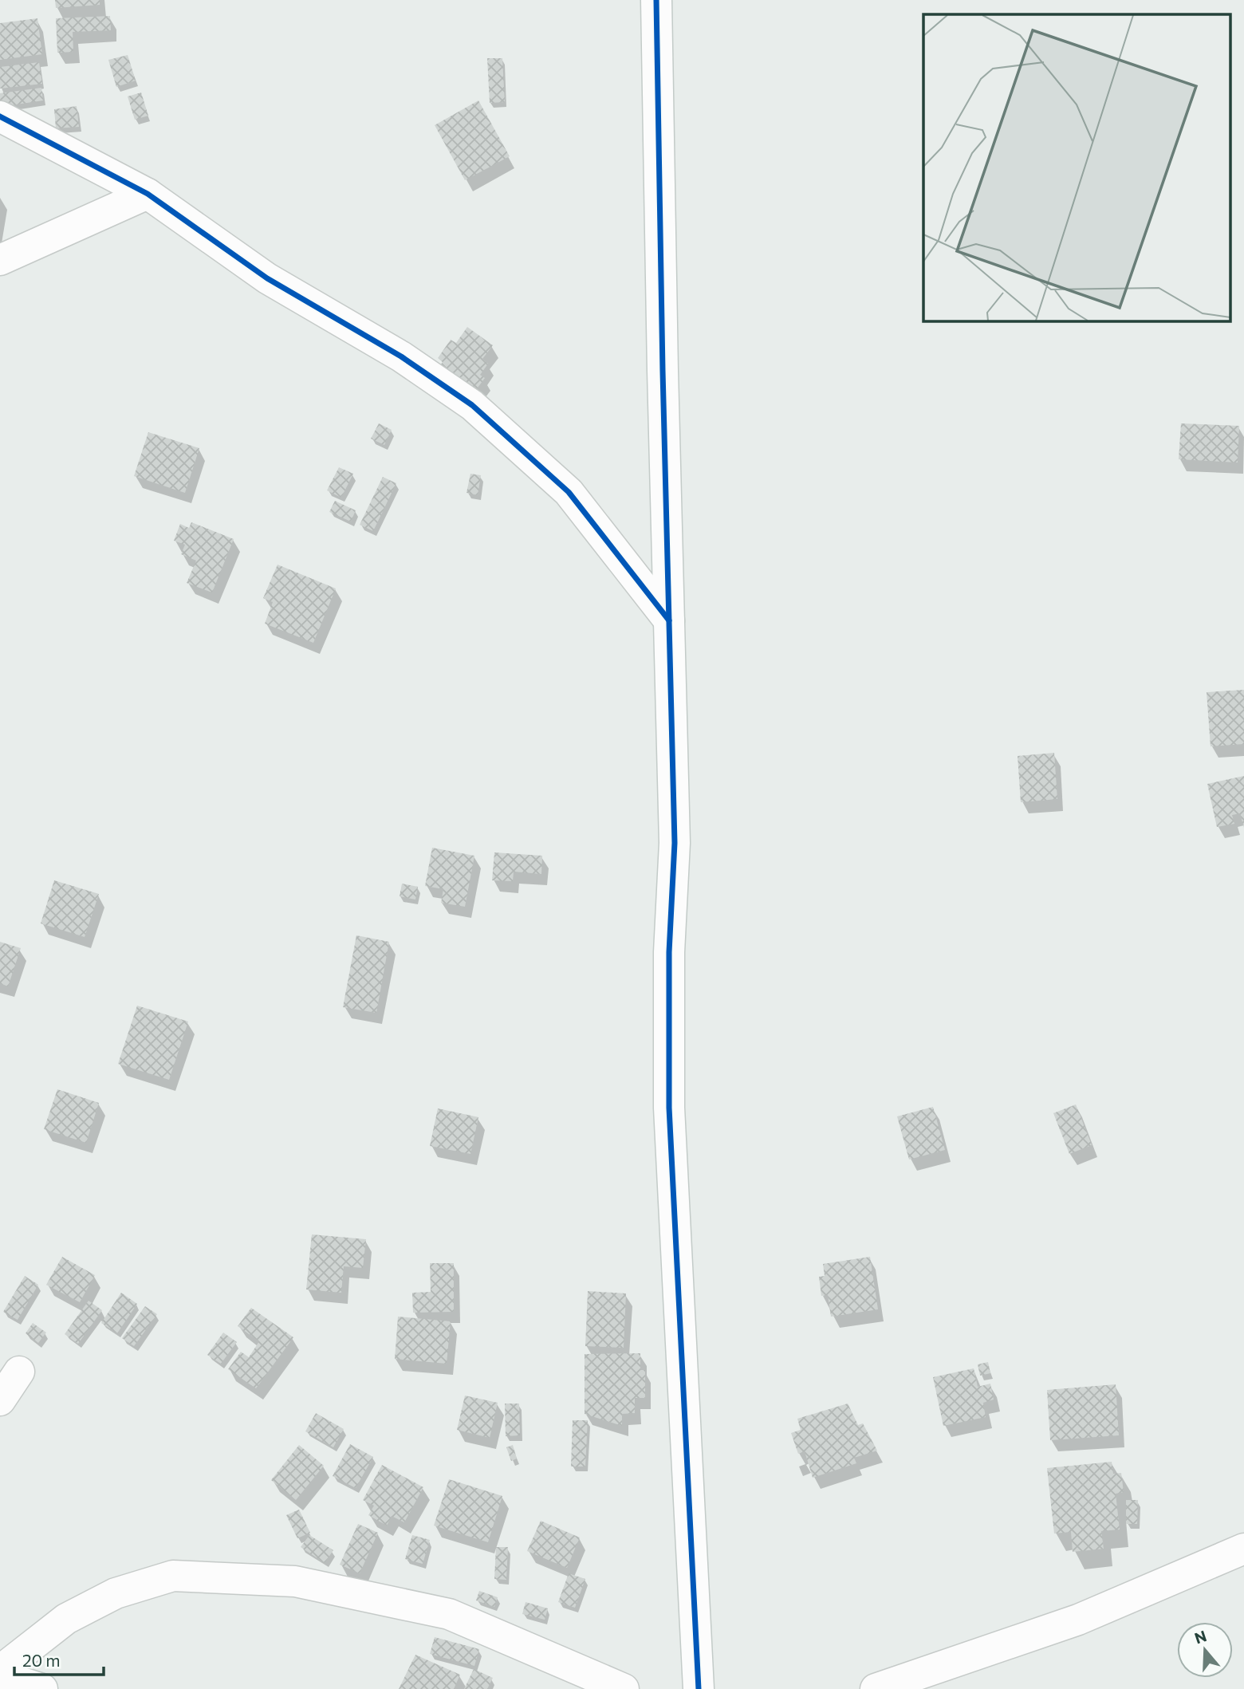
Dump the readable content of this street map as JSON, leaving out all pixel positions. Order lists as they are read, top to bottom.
{
  "scale_bar": "20 m",
  "north": "top"
}
